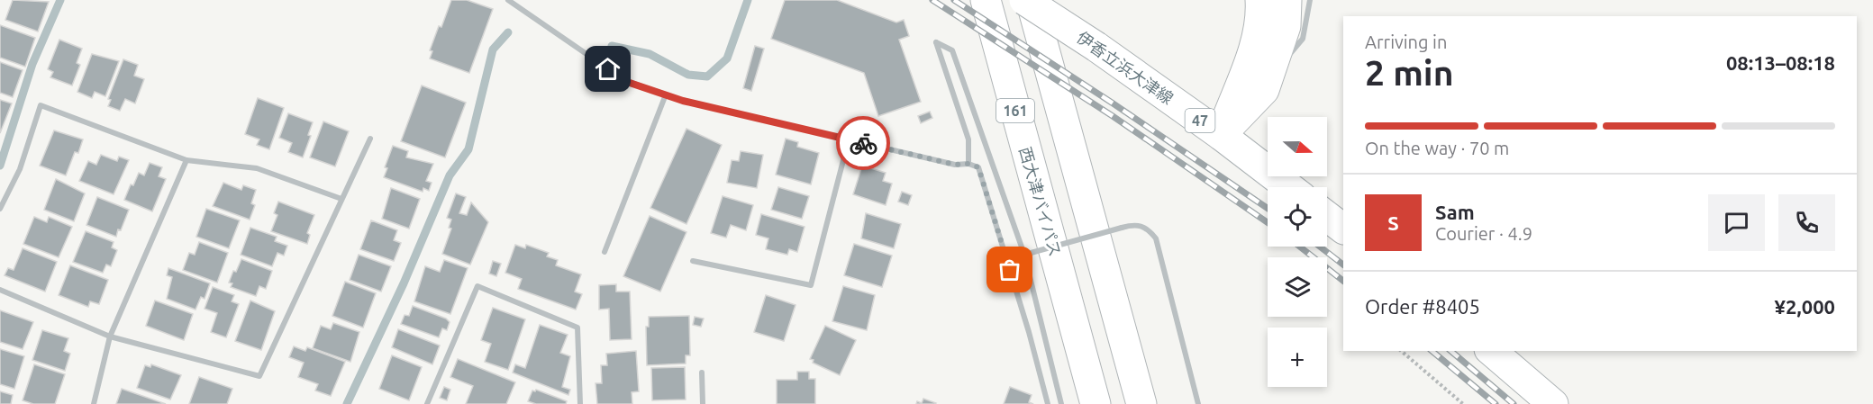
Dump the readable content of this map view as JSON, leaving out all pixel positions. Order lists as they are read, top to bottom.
{
  "streets": {
    "main road": [
      "伊香立浜大津線",
      "161",
      "47",
      "西大津バイパス"
    ]
  },
  "north": "right",
  "page": {
    "heading": ["2 min", "Arriving in", "08:13–08:18"],
    "panel": [
      "Sam",
      "Courier · 4.9",
      "Order #8405",
      "¥2,000"
    ],
    "bar": "On the way · 70 m",
    "map_buttons": "+",
    "round": "S"
  }
}
